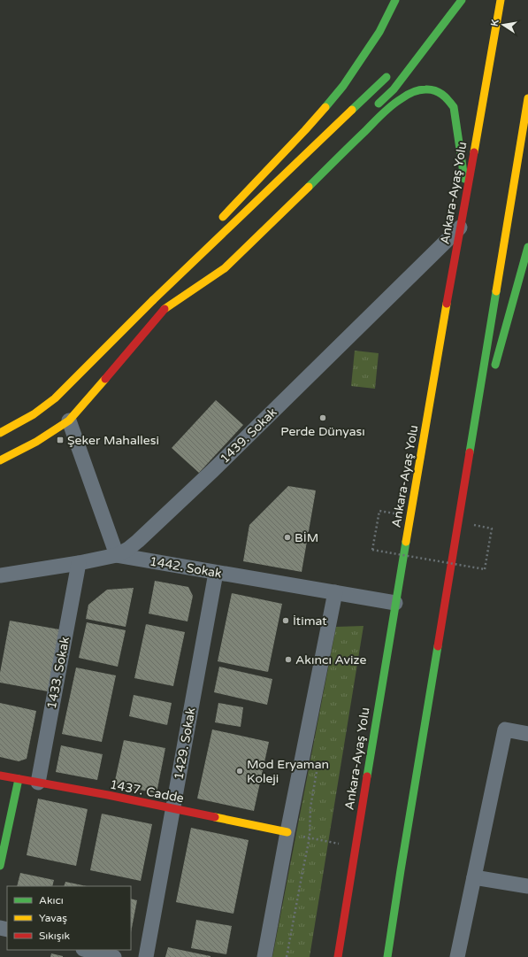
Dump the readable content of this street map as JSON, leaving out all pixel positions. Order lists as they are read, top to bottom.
{
  "streets": {
    "main road": ["Ankara-Ayaş Yolu", "1437. Cadde"],
    "street": [
      "1439. Sokak",
      "1442. Sokak",
      "1433. Sokak",
      "1429. Sokak"
    ]
  },
  "crossings": [
    ["Ankara-Ayaş Yolu", "1439. Sokak"],
    ["Ankara-Ayaş Yolu", "1442. Sokak"],
    ["1439. Sokak", "1442. Sokak"],
    ["1439. Sokak", "1433. Sokak"],
    ["1442. Sokak", "1429. Sokak"],
    ["1433. Sokak", "1437. Cadde"],
    ["1429. Sokak", "1437. Cadde"]
  ],
  "places": {
    "other": [
      "Perde Dünyası",
      "BİM",
      "İtimat",
      "Akıncı Avize",
      "Mod Eryaman Koleji"
    ],
    "transit": ["Şeker Mahallesi"]
  },
  "legend": ["Akıcı", "Yavaş", "Sıkışık"],
  "north": "left"
}
